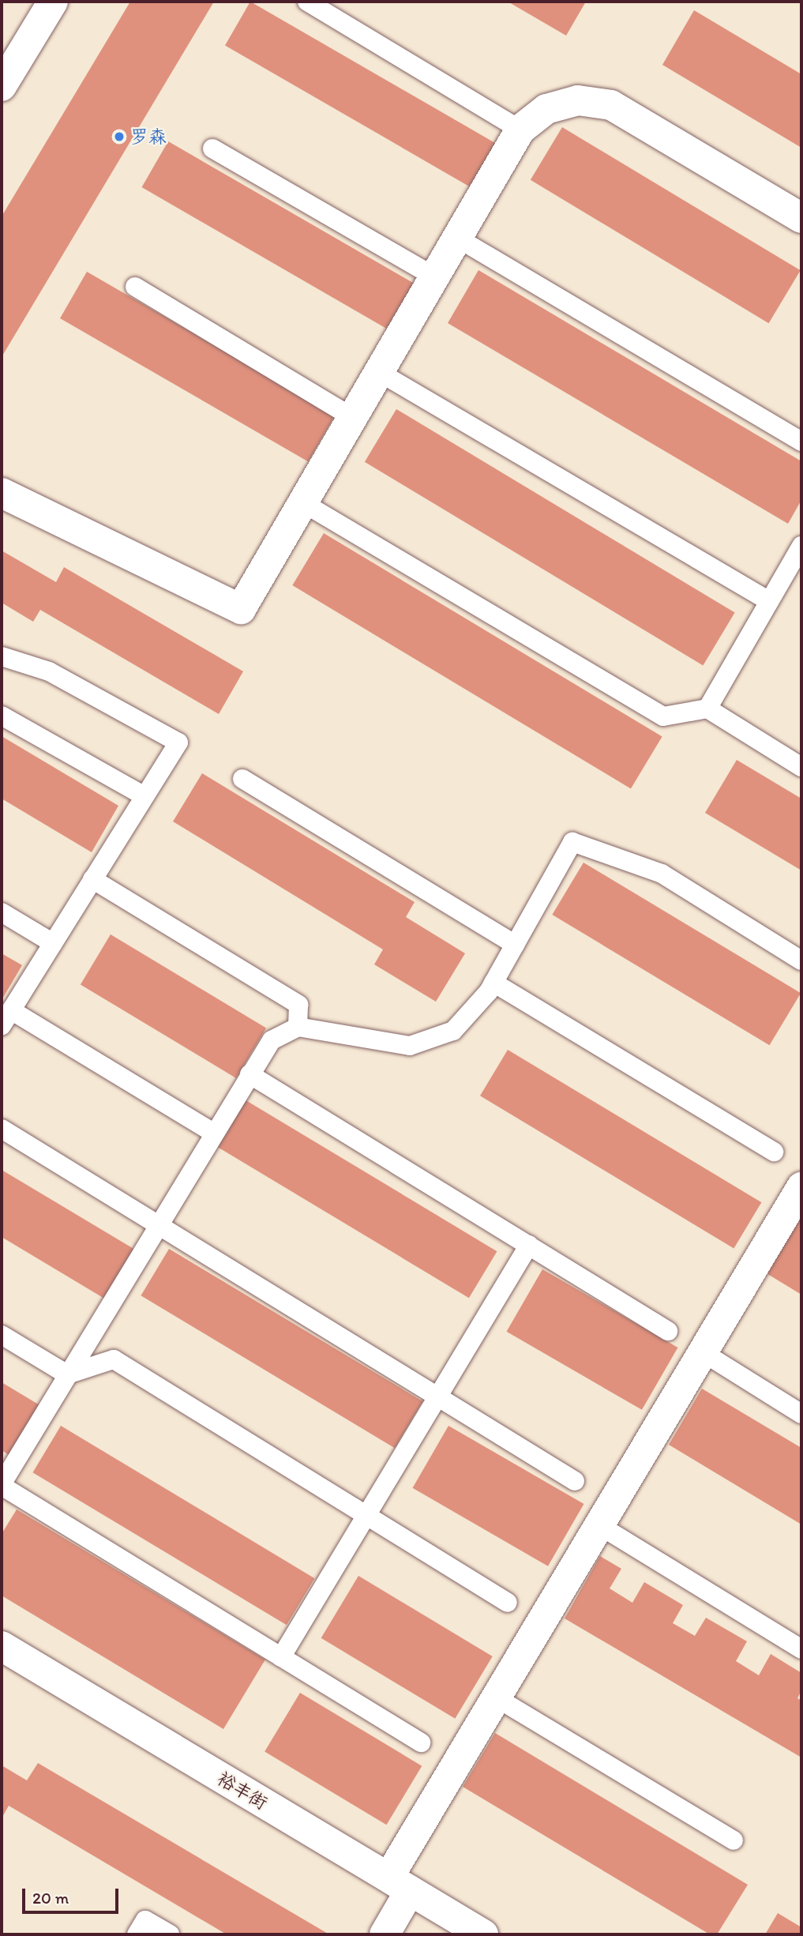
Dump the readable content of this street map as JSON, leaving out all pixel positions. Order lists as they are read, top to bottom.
{
  "streets": {
    "street": ["裕丰街"]
  },
  "places": ["罗森"],
  "scale_bar": "20 m"
}
